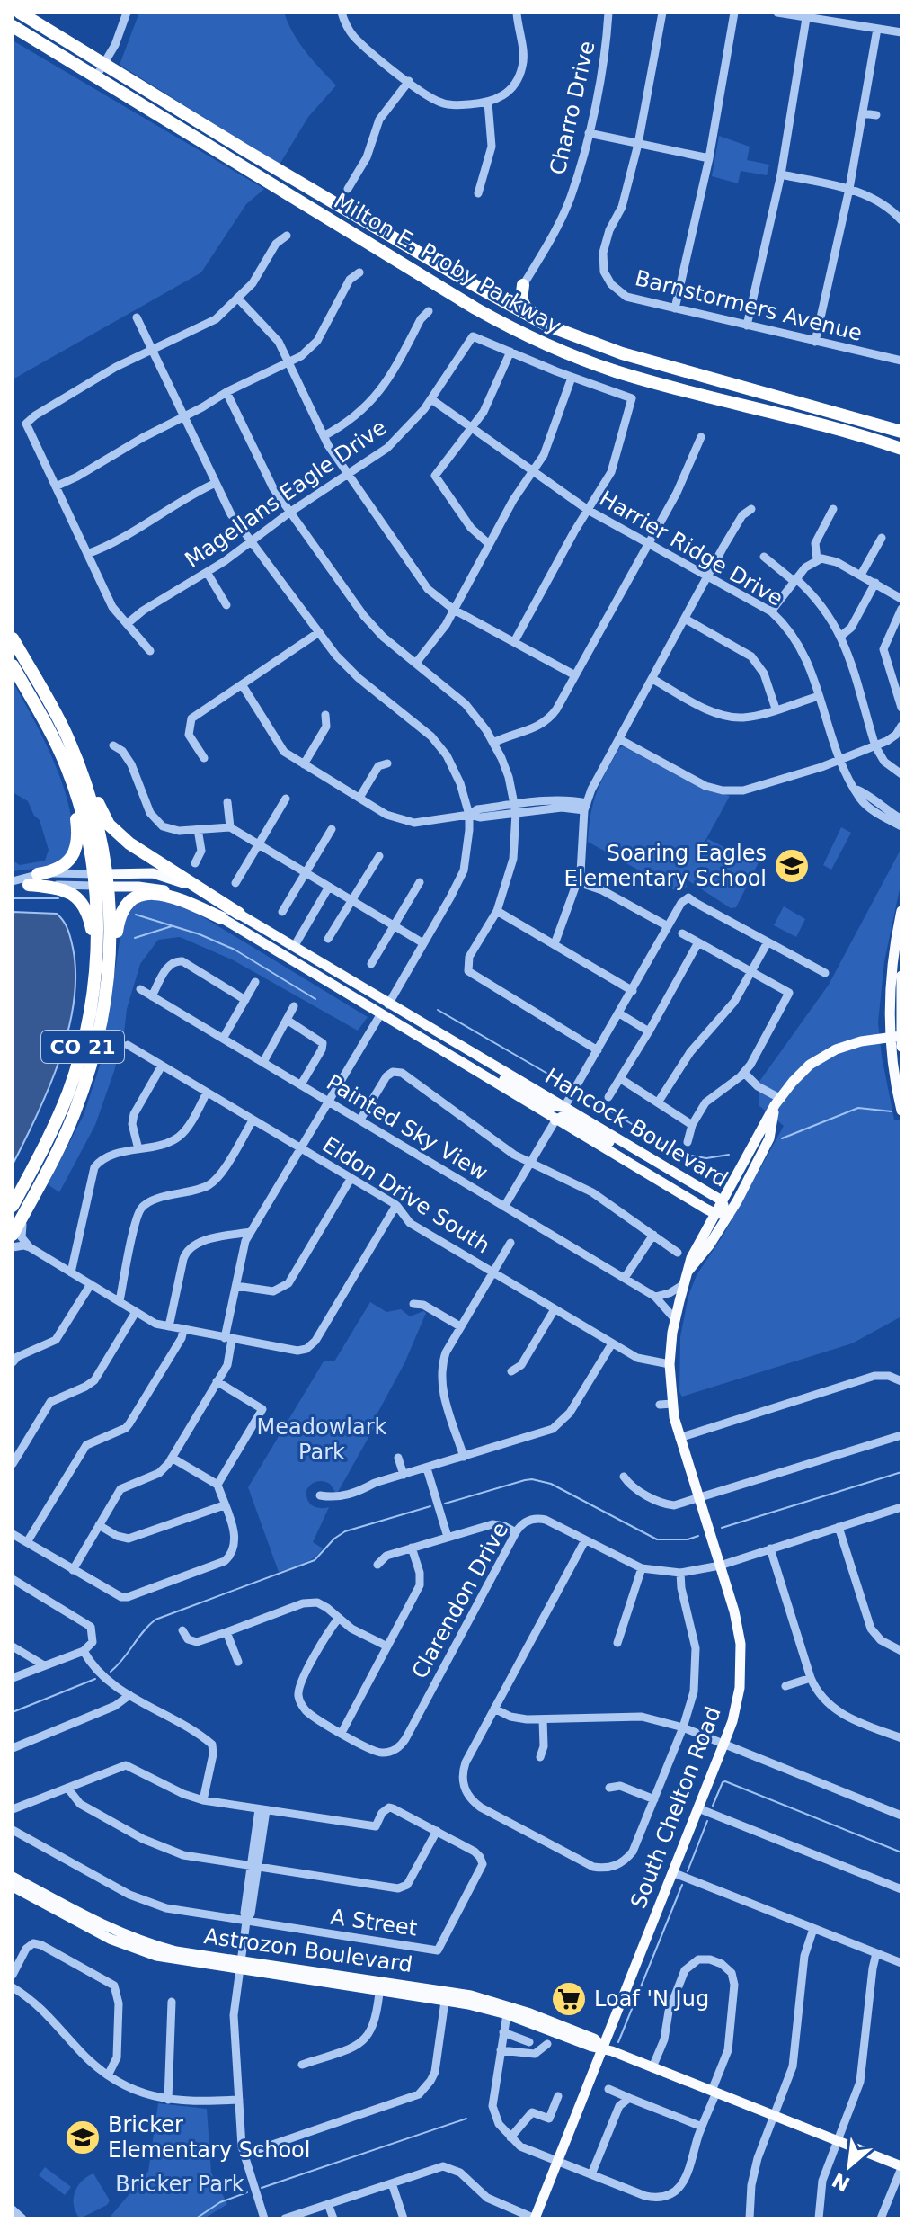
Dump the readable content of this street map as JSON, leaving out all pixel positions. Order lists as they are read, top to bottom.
{
  "streets": {
    "highway": ["Milton E. Proby Parkway", "CO 21"],
    "main road": ["Hancock Boulevard", "South Chelton Road", "Astrozon Boulevard"],
    "street": [
      "Charro Drive",
      "Barnstormers Avenue",
      "Magellans Eagle Drive",
      "Harrier Ridge Drive",
      "Painted Sky View",
      "Eldon Drive South",
      "Clarendon Drive",
      "A Street"
    ]
  },
  "crossings": [
    ["Magellans Eagle Drive", "Harrier Ridge Drive"],
    ["CO 21", "Hancock Boulevard"],
    ["Painted Sky View", "South Chelton Road"],
    ["Hancock Boulevard", "South Chelton Road"],
    ["Eldon Drive South", "South Chelton Road"],
    ["Clarendon Drive", "South Chelton Road"],
    ["South Chelton Road", "Astrozon Boulevard"]
  ],
  "parks": ["Meadowlark Park", "Bricker Park"],
  "places": {
    "school or university": ["Soaring Eagles Elementary School", "Bricker Elementary School"],
    "supermarket": ["Loaf 'N Jug"]
  },
  "north": "bottom left"
}
